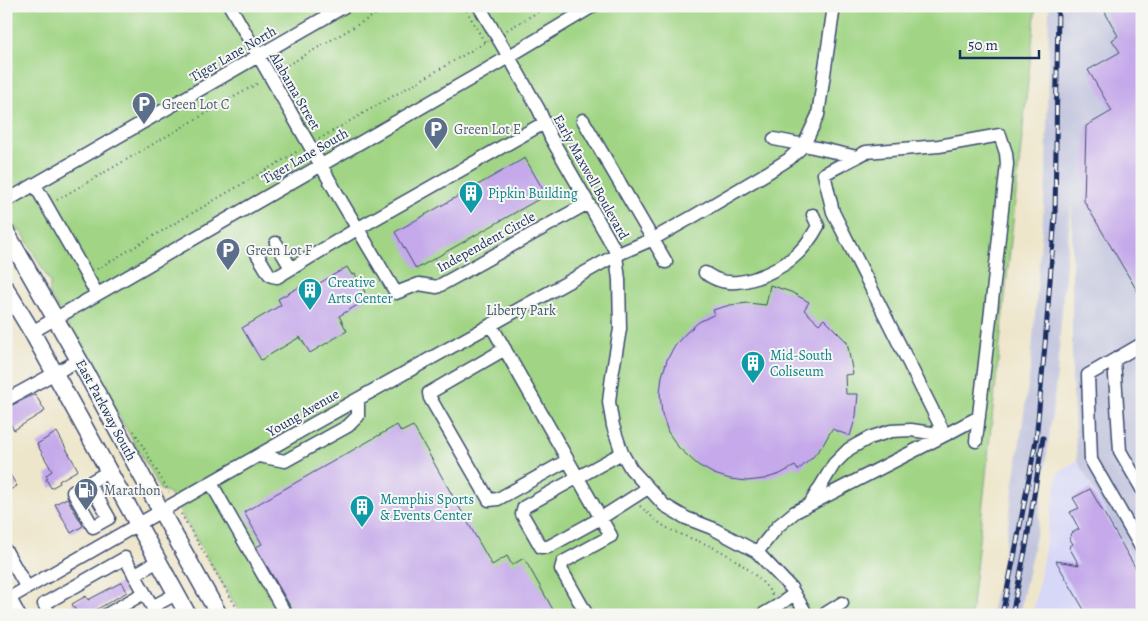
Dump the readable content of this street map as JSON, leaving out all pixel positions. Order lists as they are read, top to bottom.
{
  "streets": {
    "main road": ["East Parkway South"],
    "street": [
      "Tiger Lane North",
      "Alabama Street",
      "Tiger Lane South",
      "Early Maxwell Boulevard",
      "Independent Circle",
      "Young Avenue"
    ]
  },
  "crossings": [
    ["Tiger Lane North", "Alabama Street"],
    ["Alabama Street", "Tiger Lane South"],
    ["Alabama Street", "Independent Circle"],
    ["Tiger Lane South", "Early Maxwell Boulevard"],
    ["Tiger Lane South", "East Parkway South"],
    ["Early Maxwell Boulevard", "Independent Circle"],
    ["Early Maxwell Boulevard", "Young Avenue"],
    ["East Parkway South", "Young Avenue"]
  ],
  "parks": ["Liberty Park"],
  "places": {
    "parking": ["Green Lot C", "Green Lot E", "Green Lot F"],
    "building": [
      "Pipkin Building",
      "Creative Arts Center",
      "Mid-South Coliseum",
      "Memphis Sports & Events Center"
    ],
    "fuel station": ["Marathon"]
  },
  "scale_bar": "50 m"
}
